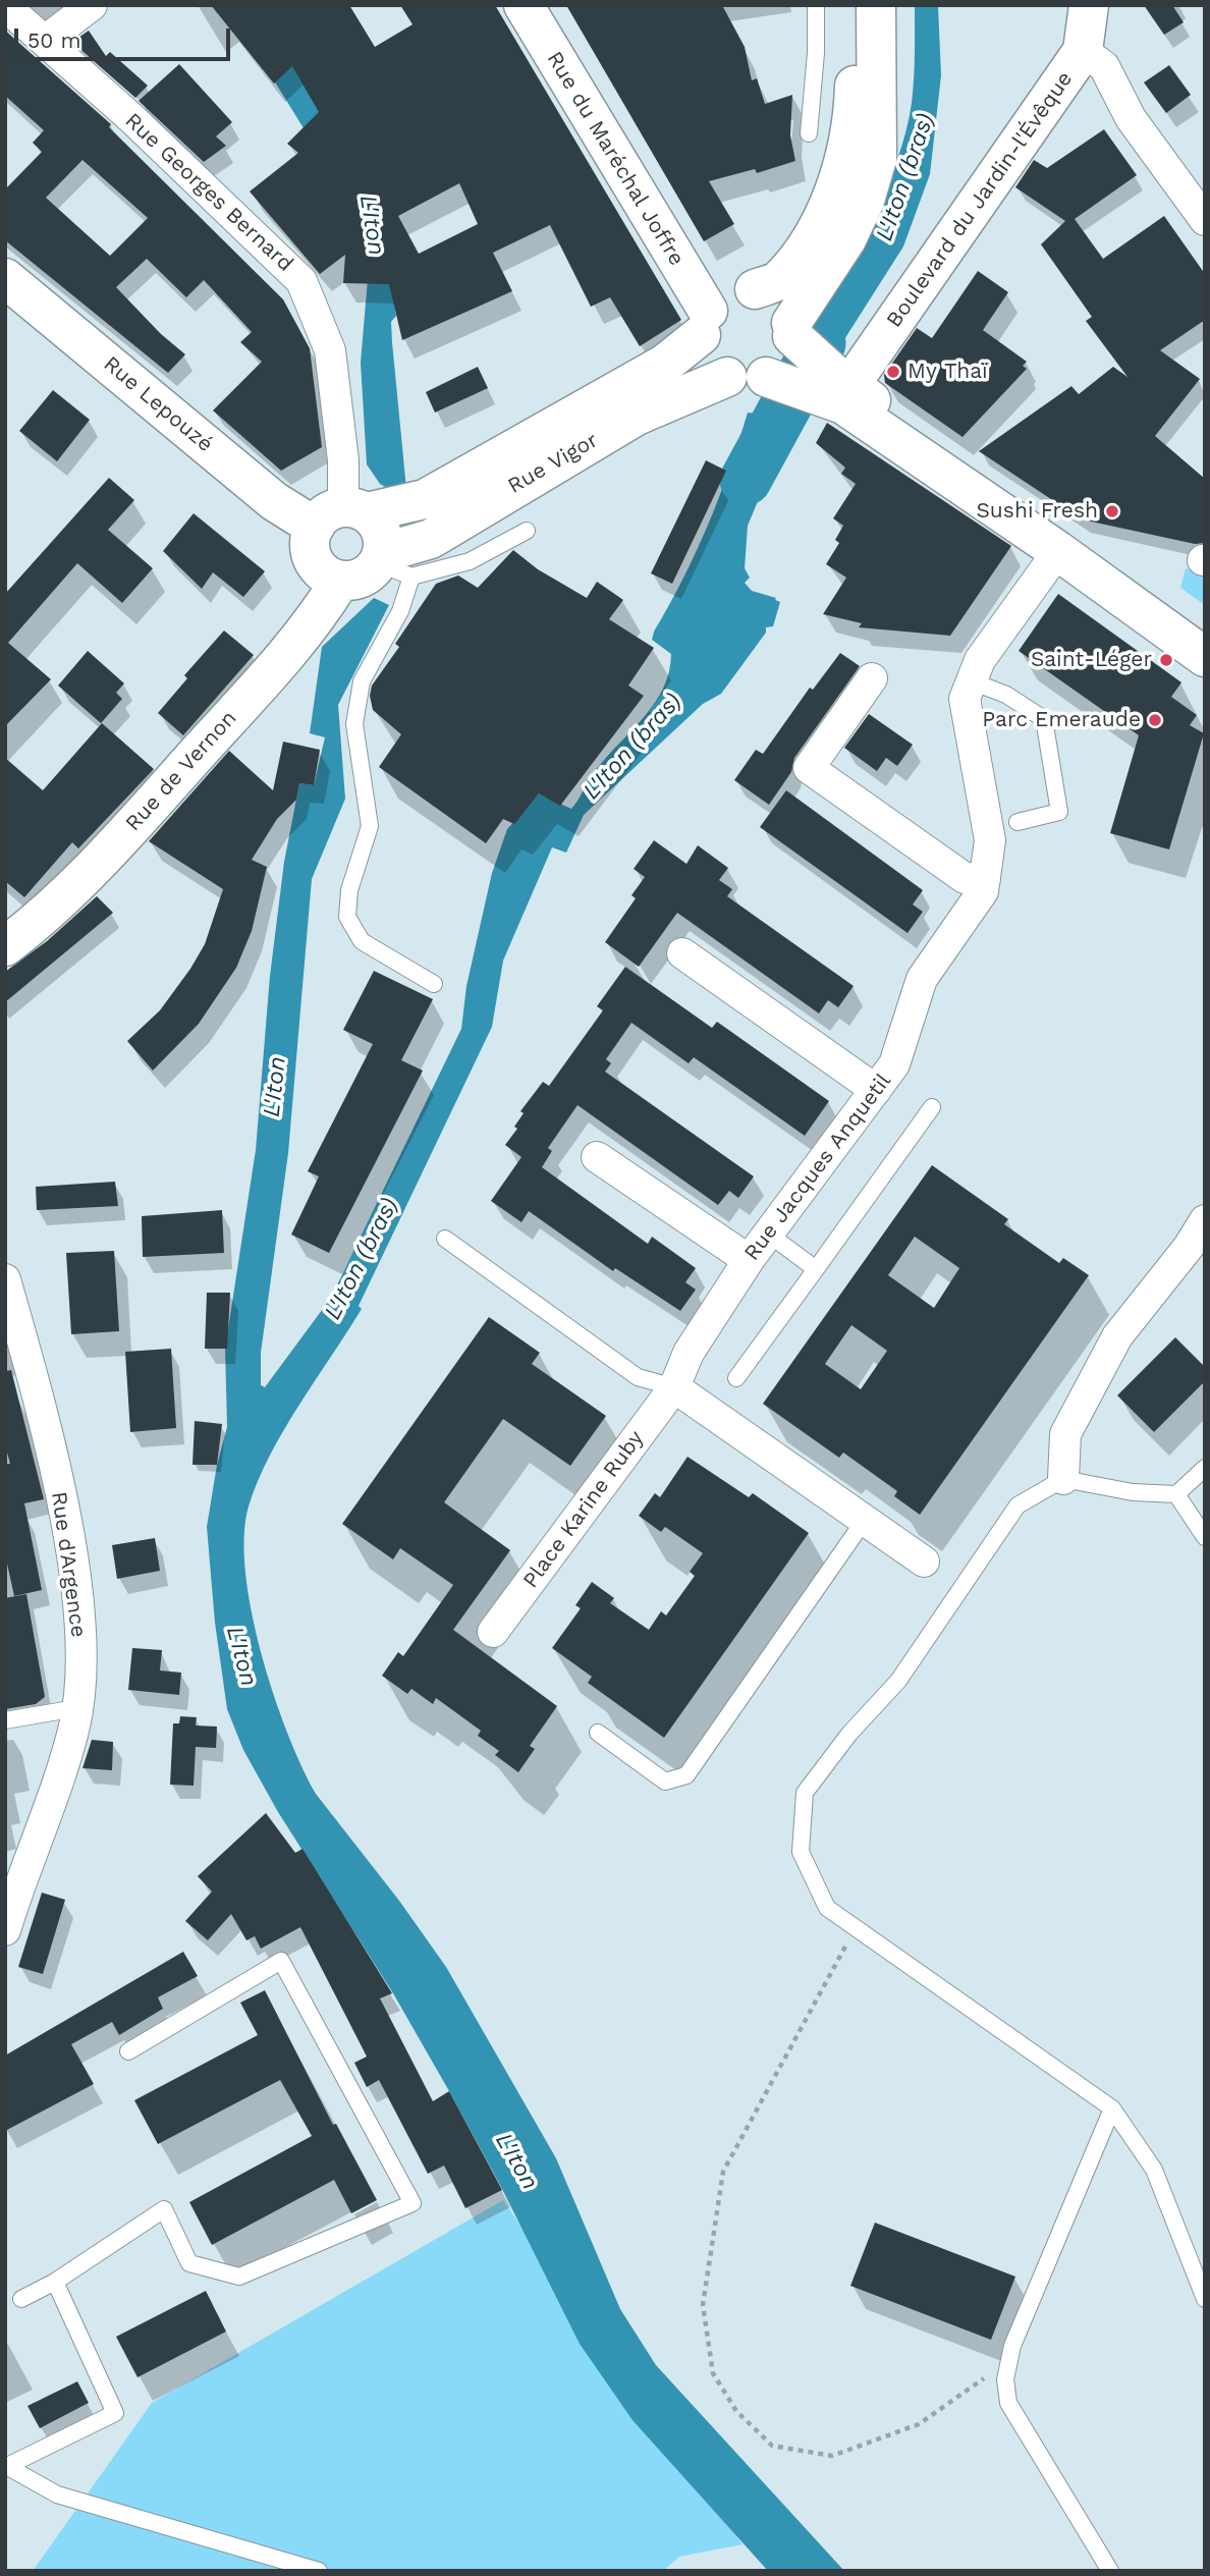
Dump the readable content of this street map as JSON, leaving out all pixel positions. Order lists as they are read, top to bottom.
{
  "streets": {
    "main road": [
      "Rue du Maréchal Joffre",
      "Boulevard du Jardin-l'Évêque",
      "Rue Lepouzé",
      "Rue Vigor",
      "Rue de Vernon"
    ],
    "street": [
      "Rue Georges Bernard",
      "Rue Jacques Anquetil",
      "Place Karine Ruby",
      "Rue d'Argence"
    ]
  },
  "crossings": [
    ["Rue du Maréchal Joffre", "Rue Vigor"],
    ["Rue Georges Bernard", "Rue Lepouzé"],
    ["Rue Georges Bernard", "Rue Vigor"],
    ["Rue Lepouzé", "Rue Vigor"],
    ["Rue Vigor", "Rue de Vernon"],
    ["Rue Jacques Anquetil", "Place Karine Ruby"]
  ],
  "water": ["L'Iton (bras)", "L'Iton"],
  "places": [
    "My Thaï",
    "Sushi Fresh",
    "Saint-Léger",
    "Parc Emeraude"
  ],
  "scale_bar": "50 m"
}
